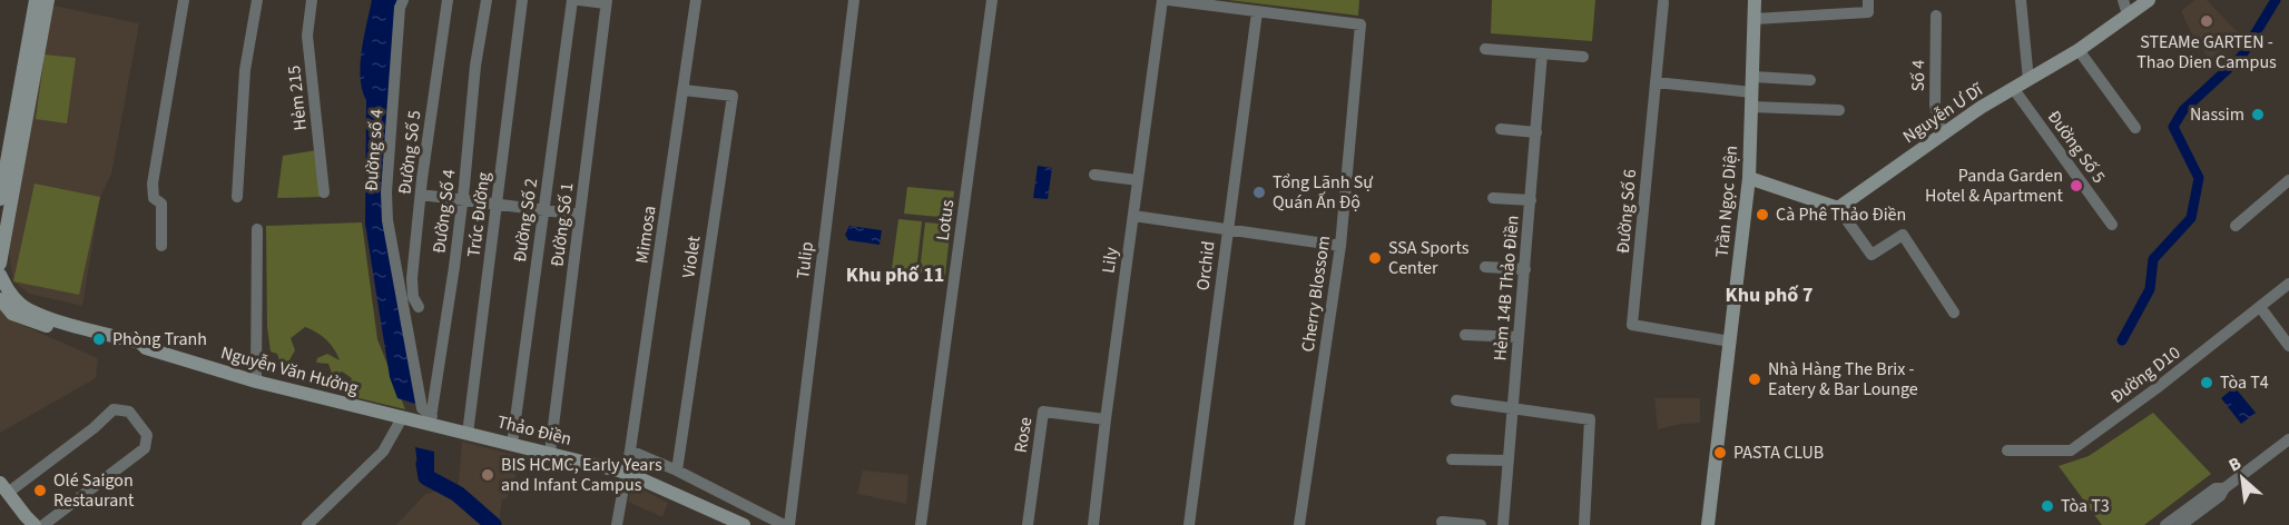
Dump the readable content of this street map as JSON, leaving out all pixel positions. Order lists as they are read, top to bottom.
{
  "streets": {
    "main road": [
      "Nguyễn Ư Dĩ",
      "Trần Ngọc Diện",
      "Nguyễn Văn Hưởng",
      "Thảo Điền"
    ],
    "street": [
      "Số 4",
      "Hẻm 215",
      "Đường Số 5",
      "Đường số 4",
      "Đường Số 4",
      "Đường Số 6",
      "Trúc Đường",
      "Đường Số 2",
      "Lotus",
      "Đường Số 1",
      "Mimosa",
      "Violet",
      "Tulip",
      "Lily",
      "Orchid",
      "Hẻm 14B Thảo Điền",
      "Cherry Blossom",
      "Đường D10",
      "Rose"
    ]
  },
  "crossings": [
    ["Số 4", "Nguyễn Ư Dĩ"],
    ["Nguyễn Ư Dĩ", "Đường Số 5"],
    ["Đường số 4", "Đường Số 4"],
    ["Đường số 4", "Nguyễn Văn Hưởng"],
    ["Đường số 4", "Thảo Điền"],
    ["Trần Ngọc Diện", "Đường Số 6"],
    ["Đường Số 4", "Nguyễn Văn Hưởng"],
    ["Đường Số 4", "Thảo Điền"],
    ["Trúc Đường", "Thảo Điền"],
    ["Đường Số 2", "Thảo Điền"],
    ["Đường Số 1", "Thảo Điền"],
    ["Mimosa", "Violet"],
    ["Mimosa", "Thảo Điền"],
    ["Lily", "Rose"],
    ["Orchid", "Cherry Blossom"],
    ["Nguyễn Văn Hưởng", "Thảo Điền"]
  ],
  "districts": ["Khu phố 11", "Khu phố 7"],
  "places": [
    "STEAMe GARTEN - Thao Dien Campus",
    "Nassim",
    "Panda Garden Hotel & Apartment",
    "Tổng Lãnh Sự Quán Ấn Độ",
    "Cà Phê Thảo Điền",
    "SSA Sports Center",
    "Phòng Tranh",
    "Nhà Hàng The Brix - Eatery & Bar Lounge",
    "Tòa T4",
    "PASTA CLUB",
    "BIS HCMC, Early Years and Infant Campus",
    "Olé Saigon Restaurant",
    "Tòa T3"
  ],
  "north": "top left"
}
